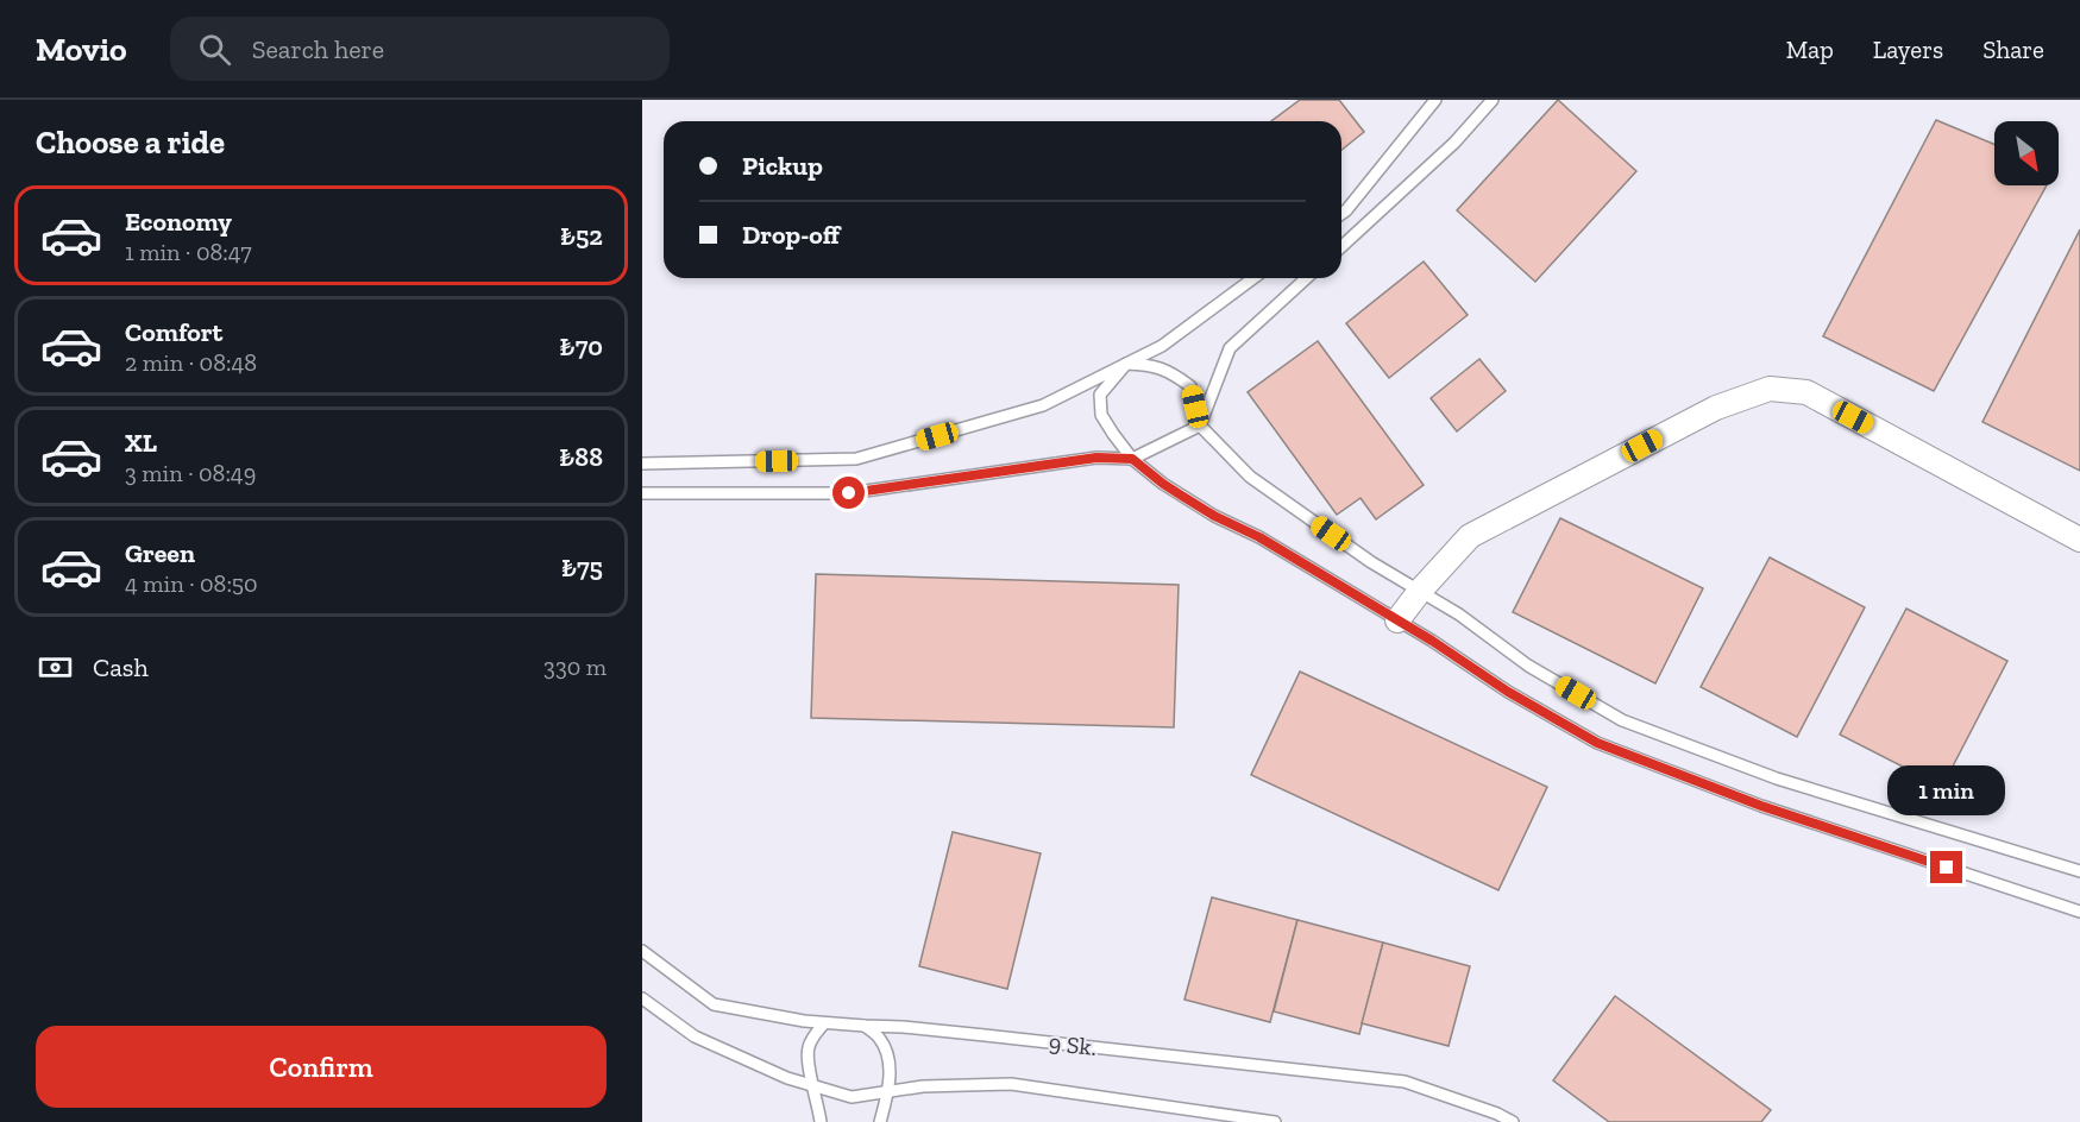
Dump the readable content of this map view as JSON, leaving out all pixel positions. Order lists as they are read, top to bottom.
{
  "streets": {
    "lane": ["9 Sk."]
  },
  "north": "bottom right",
  "page": {
    "header": "Movio",
    "search": "Search here",
    "nav": ["Map", "Layers", "Share"],
    "heading": "Choose a ride",
    "banner": ["Pickup", "Drop-off"],
    "list": [
      {
        "name": "Economy",
        "note": "1 min · 08:47",
        "value": "₺52"
      },
      {
        "name": "Comfort",
        "note": "2 min · 08:48",
        "value": "₺70"
      },
      {
        "name": "XL",
        "note": "3 min · 08:49",
        "value": "₺88"
      },
      {
        "name": "Green",
        "note": "4 min · 08:50",
        "value": "₺75"
      }
    ],
    "pay": ["Cash", "330 m"],
    "bubble": "1 min",
    "buttons": "Confirm"
  }
}
